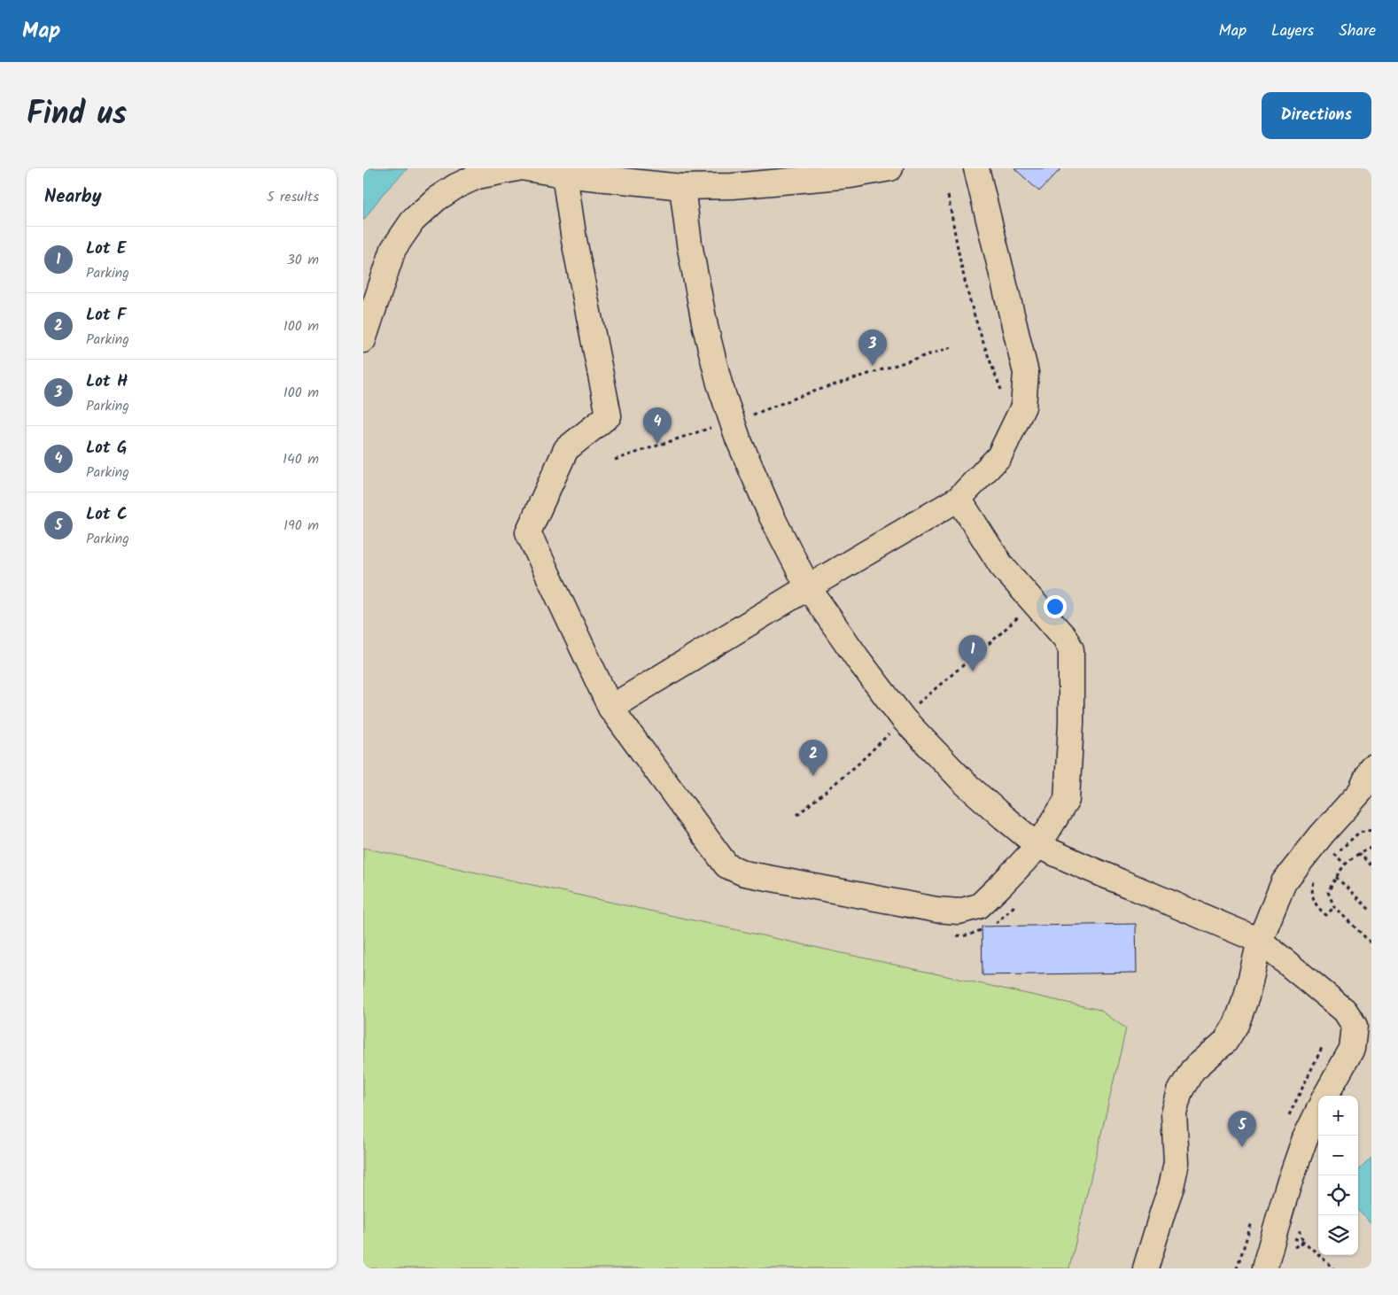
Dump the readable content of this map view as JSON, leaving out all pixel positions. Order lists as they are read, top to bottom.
{
  "page": {
    "header": "Map",
    "nav": ["Map", "Layers", "Share"],
    "title": "Find us",
    "buttons": "Directions",
    "heading": ["Nearby", "5 results"],
    "list": [
      {
        "mark": "1",
        "name": "Lot E",
        "note": "Parking",
        "value": "30 m"
      },
      {
        "mark": "2",
        "name": "Lot F",
        "note": "Parking",
        "value": "100 m"
      },
      {
        "mark": "3",
        "name": "Lot H",
        "note": "Parking",
        "value": "100 m"
      },
      {
        "mark": "4",
        "name": "Lot G",
        "note": "Parking",
        "value": "140 m"
      },
      {
        "mark": "5",
        "name": "Lot C",
        "note": "Parking",
        "value": "190 m"
      }
    ],
    "pins": [
      "3",
      "4",
      "1",
      "2",
      "5"
    ],
    "map_buttons": ["+", "−"]
  }
}
